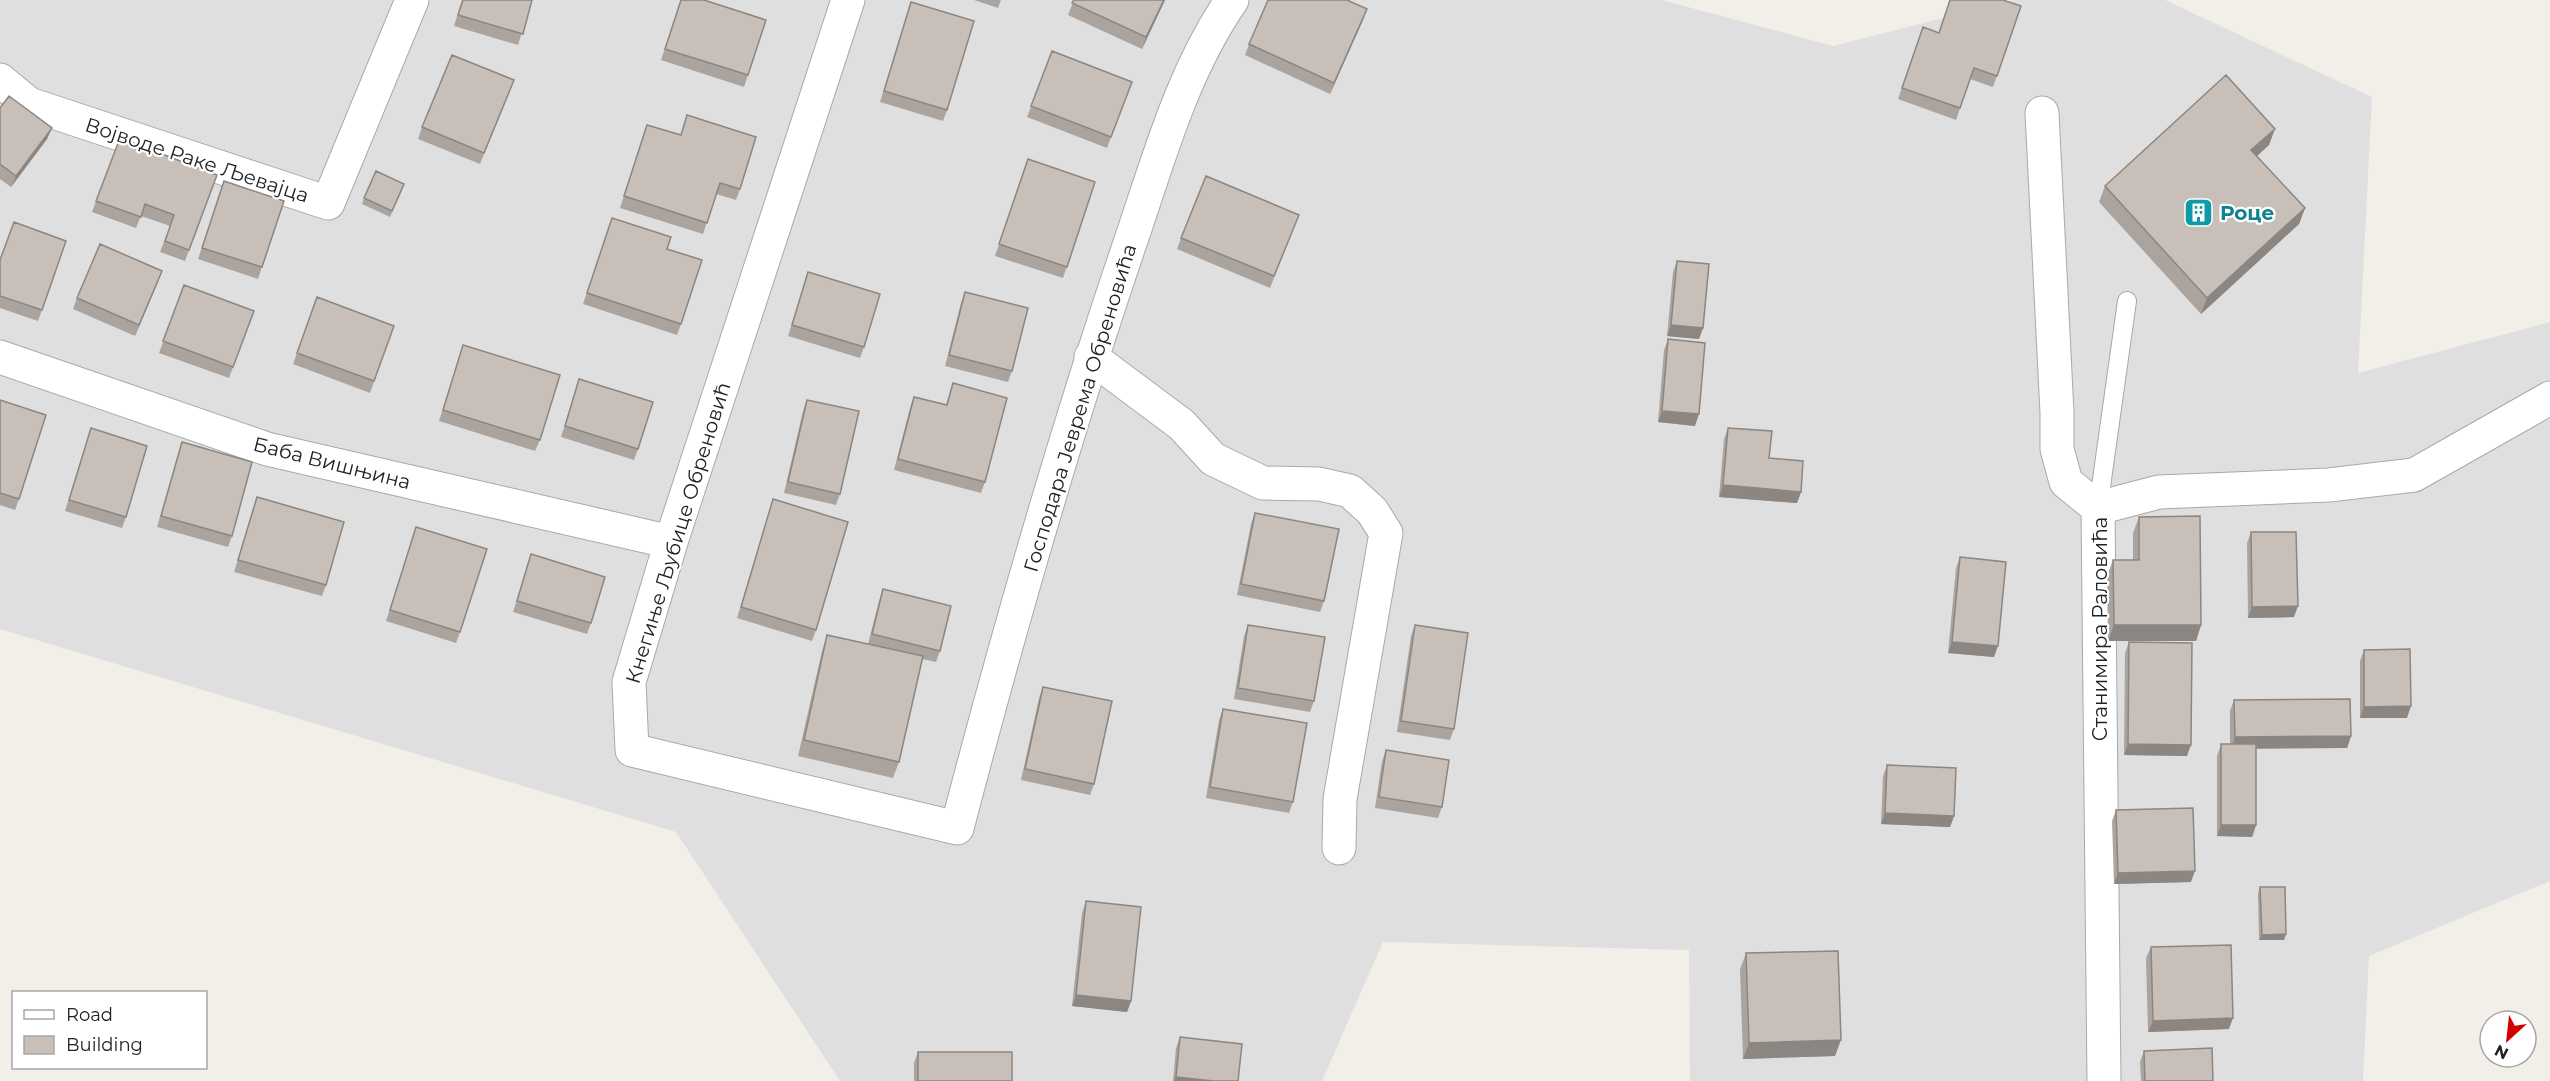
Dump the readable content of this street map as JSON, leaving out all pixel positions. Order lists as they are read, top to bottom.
{
  "streets": {
    "street": [
      "Војводе Раке Љевајца",
      "Господара Јеврема Обреновића",
      "Баба Вишњина",
      "Кнегиње Љубице Обреновић",
      "Станимира Раловића"
    ]
  },
  "crossings": [
    ["Господара Јеврема Обреновића", "Кнегиње Љубице Обреновић"],
    ["Баба Вишњина", "Кнегиње Љубице Обреновић"]
  ],
  "places": {
    "building": ["Роце"]
  },
  "legend": ["Road", "Building"],
  "north": "bottom left"
}
